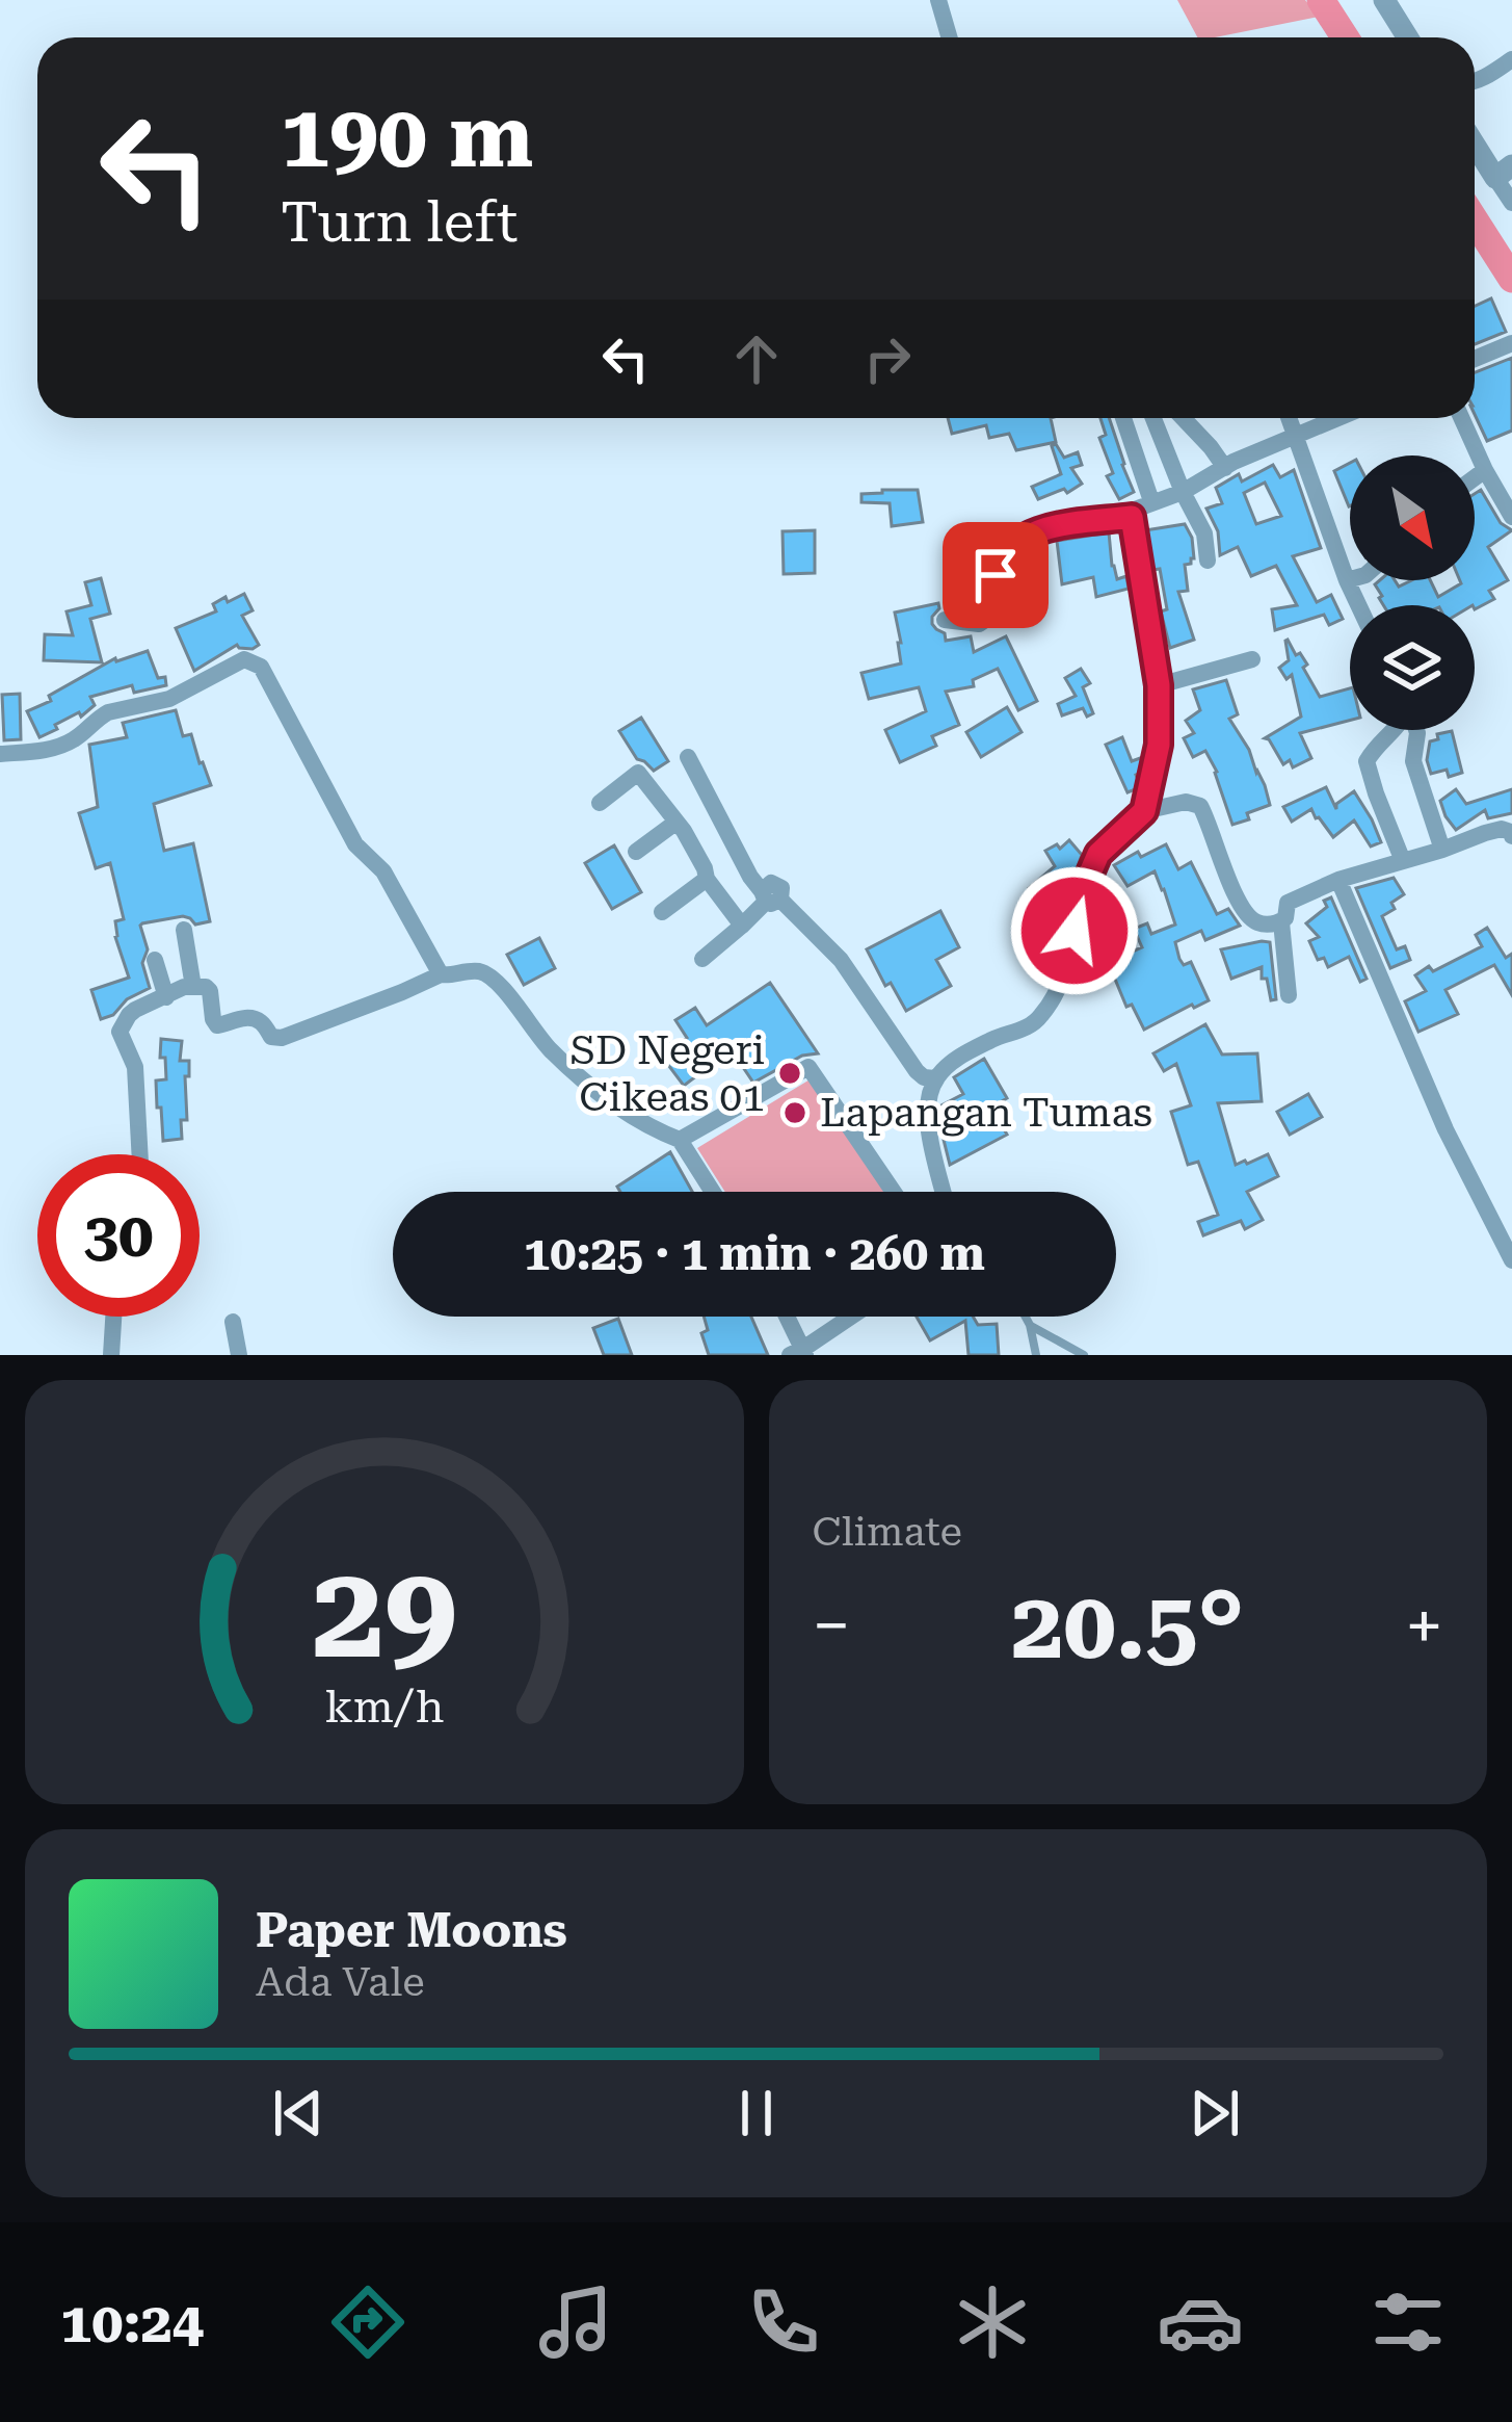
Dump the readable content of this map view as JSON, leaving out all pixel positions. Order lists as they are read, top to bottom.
{
  "places": ["SD Negeri Cikeas 01", "Lapangan Tumas"],
  "north": "bottom right",
  "page": {
    "turn": ["190 m", "Turn left"],
    "limit": "30",
    "trip": "10:25 · 1 min · 260 m",
    "tile": "Climate",
    "heat": ["−", "20.5°", "+"],
    "song": ["Paper Moons", "Ada Vale"],
    "tabs": "10:24",
    "gauge": ["29", "km/h"]
  }
}
